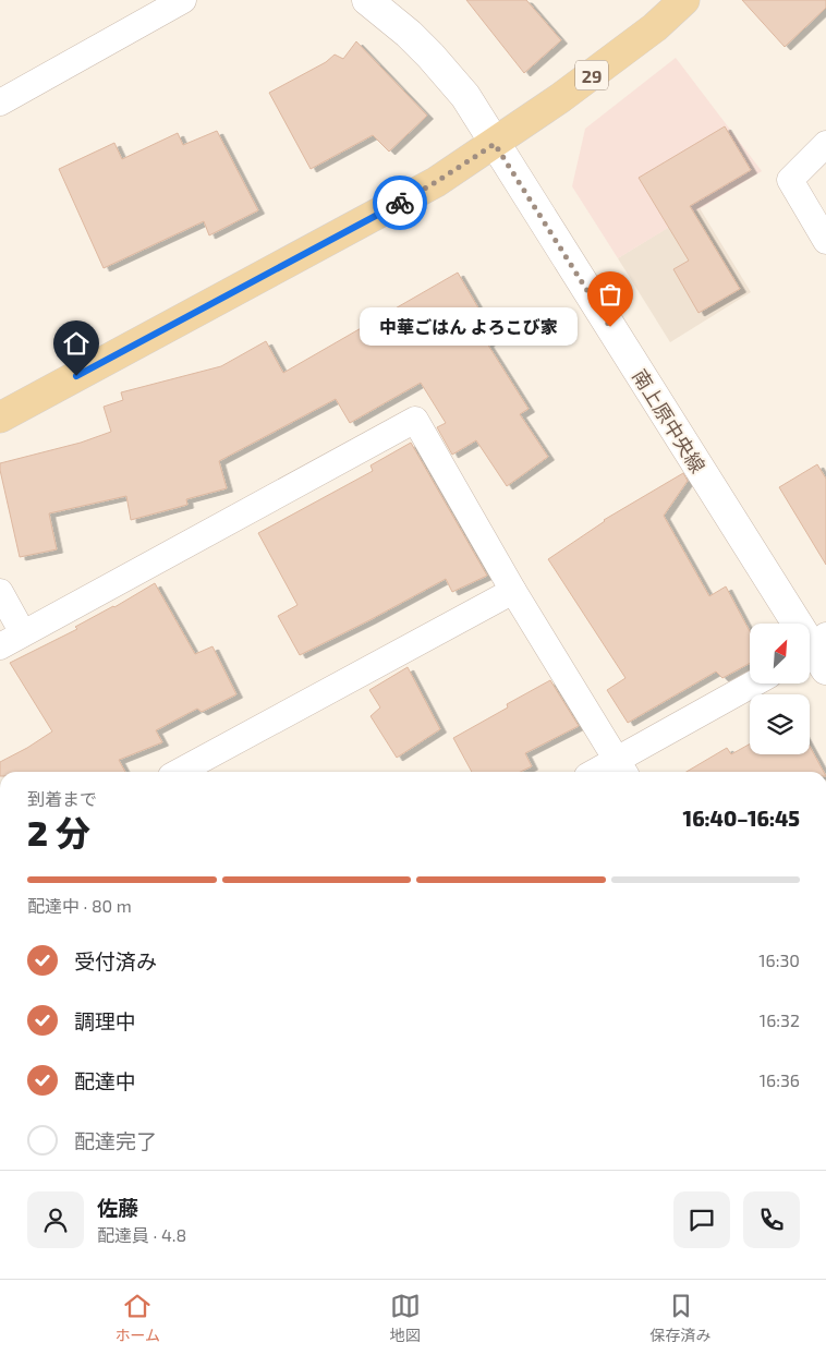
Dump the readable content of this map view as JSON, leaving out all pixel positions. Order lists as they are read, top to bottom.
{
  "streets": {
    "main road": ["29"],
    "street": ["南上原中央線"]
  },
  "crossings": [
    ["29", "南上原中央線"]
  ],
  "places": ["中華ごはん よろこび家"],
  "north": "top right",
  "page": {
    "bubble": "中華ごはん よろこび家",
    "heading": ["2 分", "到着まで", "16:40–16:45"],
    "panel": ["佐藤", "配達員 · 4.8"],
    "bar": "配達中 · 80 m",
    "list": [
      ["受付済み", "16:30"],
      ["調理中", "16:32"],
      ["配達中", "16:36"],
      "配達完了"
    ],
    "tabs": ["ホーム", "地図", "保存済み"]
  }
}
